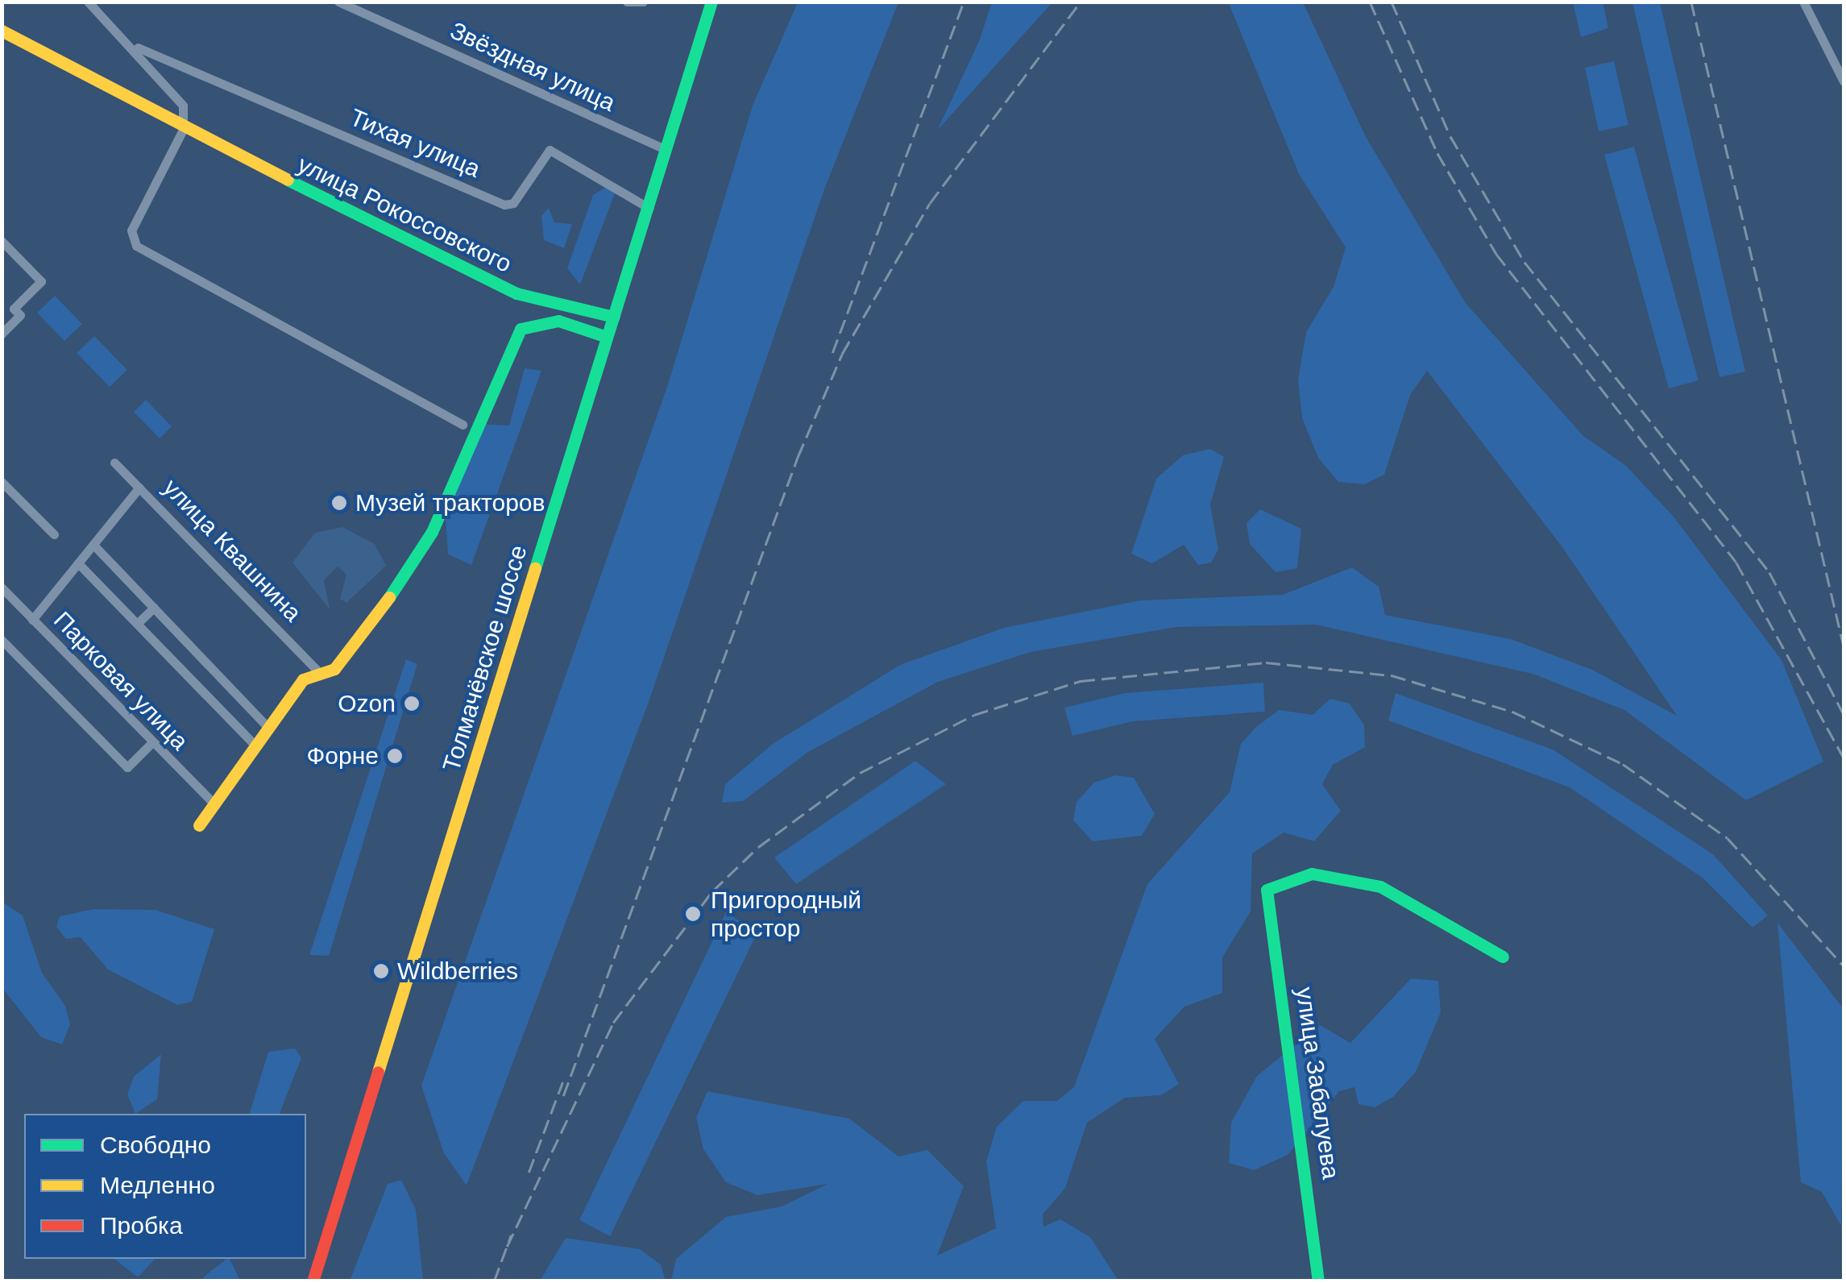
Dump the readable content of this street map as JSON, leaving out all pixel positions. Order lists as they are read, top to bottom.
{
  "streets": {
    "street": [
      "Звёздная улица",
      "Тихая улица",
      "улица Рокоссовского",
      "улица Квашнина",
      "Толмачёвское шоссе",
      "Парковая улица",
      "улица Забалуева"
    ]
  },
  "crossings": [
    ["Звёздная улица", "Толмачёвское шоссе"],
    ["Тихая улица", "Толмачёвское шоссе"],
    ["улица Рокоссовского", "Толмачёвское шоссе"]
  ],
  "places": [
    "Музей тракторов",
    "Ozon",
    "Форне",
    "Пригородный простор",
    "Wildberries"
  ],
  "legend": ["Свободно", "Медленно", "Пробка"]
}
